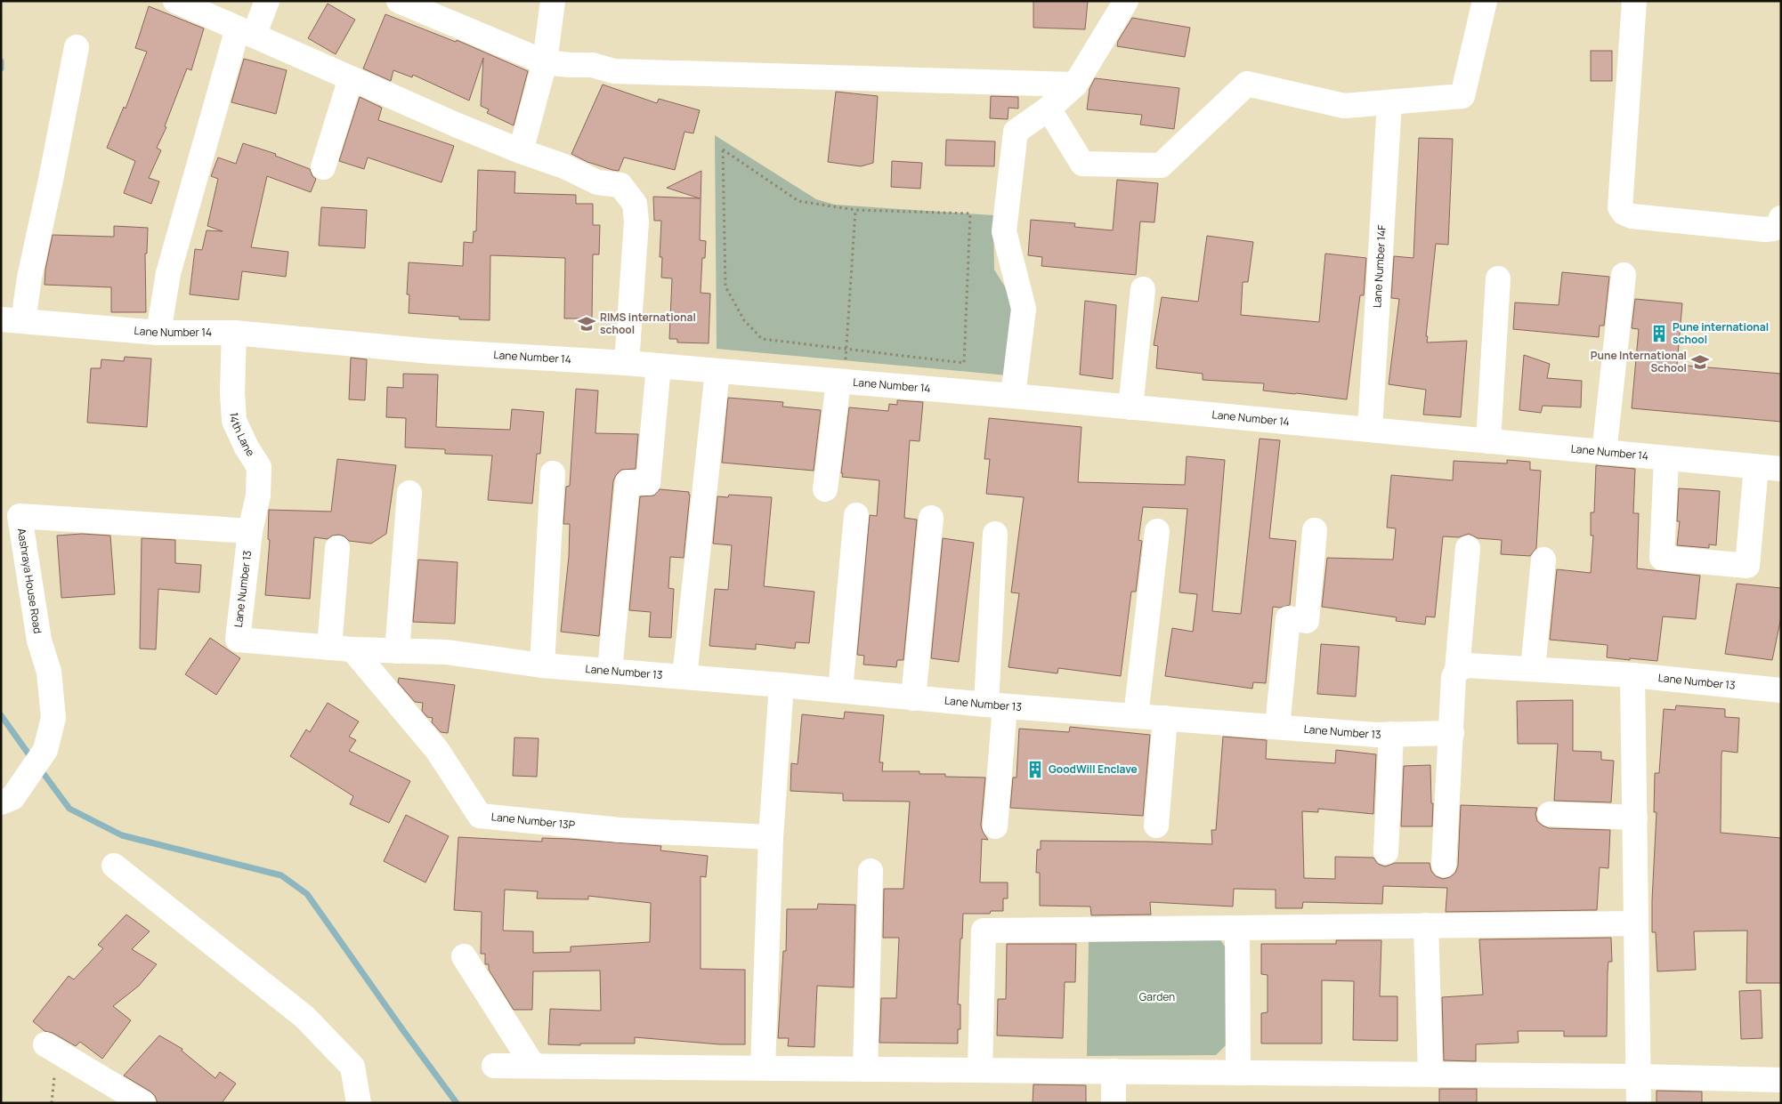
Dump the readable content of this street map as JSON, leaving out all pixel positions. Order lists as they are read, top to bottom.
{
  "streets": {
    "street": [
      "Lane Number 14F",
      "Lane Number 14",
      "14th Lane",
      "Aashraya House Road",
      "Lane Number 13",
      "Lane Number 13P"
    ]
  },
  "crossings": [
    ["Lane Number 14F", "Lane Number 14"],
    ["Lane Number 14", "14th Lane"],
    ["14th Lane", "Aashraya House Road"],
    ["14th Lane", "Lane Number 13"],
    ["Aashraya House Road", "Lane Number 13"],
    ["Lane Number 13", "Lane Number 13P"]
  ],
  "parks": ["Garden"],
  "places": {
    "school or university": ["RIMS international school", "Pune International School"],
    "building": ["Pune international school", "GoodWill Enclave"]
  }
}
